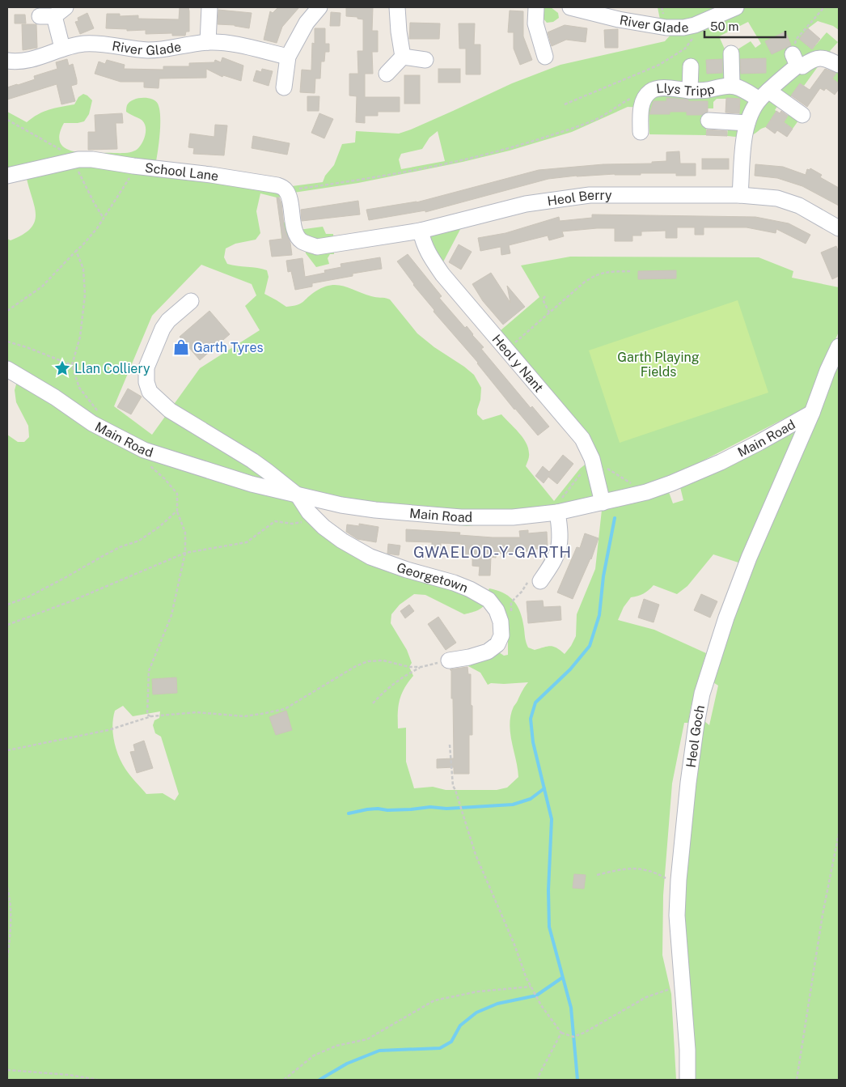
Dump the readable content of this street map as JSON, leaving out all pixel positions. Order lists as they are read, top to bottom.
{
  "streets": {
    "street": [
      "River Glade",
      "Llys Tripp",
      "School Lane",
      "Heol Berry",
      "Heol y Nant",
      "Main Road",
      "Georgetown",
      "Heol Goch"
    ]
  },
  "crossings": [
    ["School Lane", "Heol Berry"],
    ["Heol Berry", "Heol y Nant"],
    ["Heol y Nant", "Main Road"],
    ["Main Road", "Georgetown"],
    ["Main Road", "Heol Goch"]
  ],
  "districts": ["GWAELOD-Y-GARTH"],
  "parks": ["Garth Playing Fields"],
  "places": {
    "shop": ["Garth Tyres"],
    "place": ["Llan Colliery"]
  },
  "scale_bar": "50 m"
}
